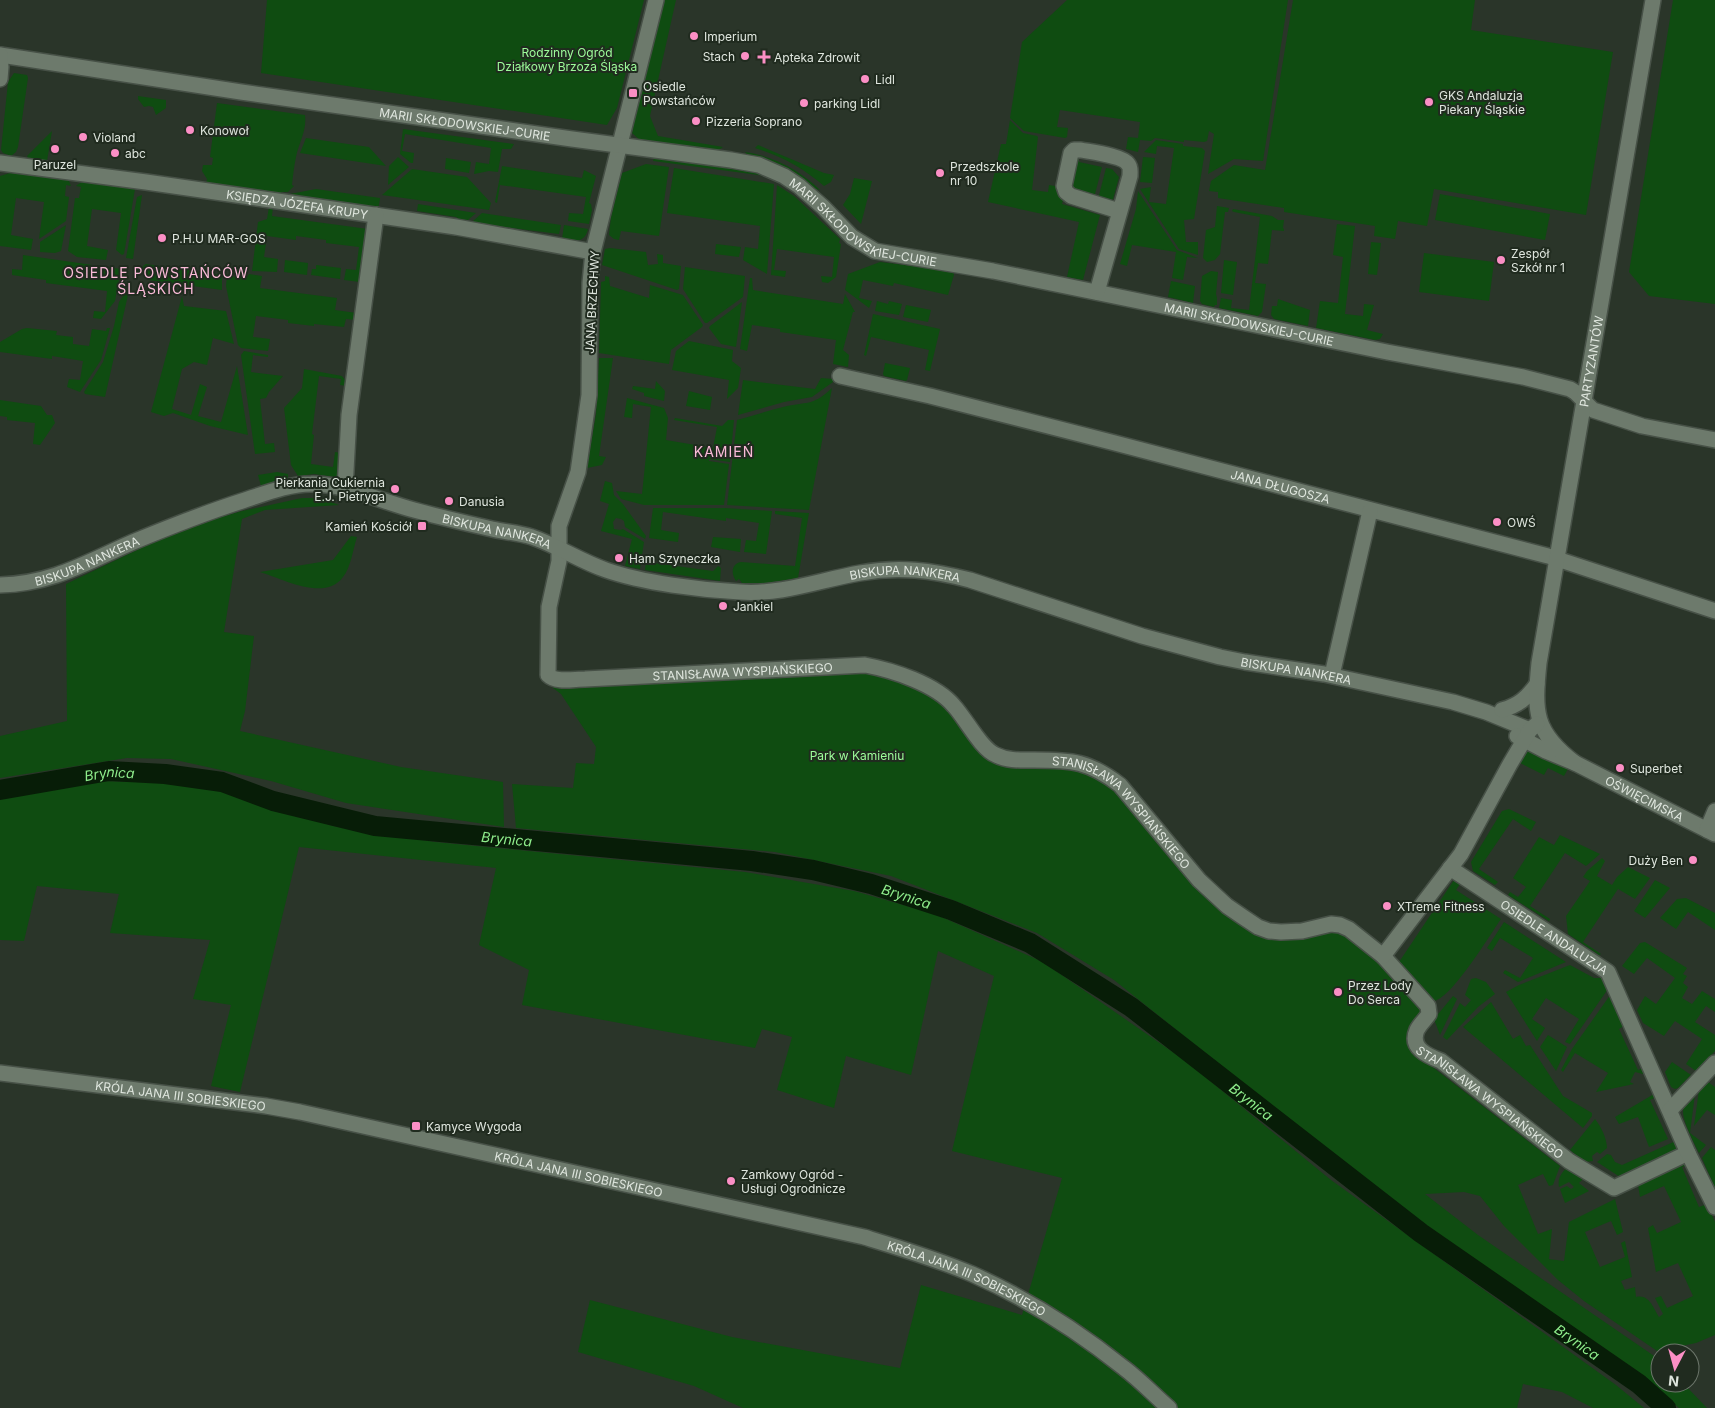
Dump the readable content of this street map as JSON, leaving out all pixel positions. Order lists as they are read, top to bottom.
{
  "streets": {
    "street": [
      "MARII SKŁODOWSKIEJ-CURIE",
      "KSIĘDZA JÓZEFA KRUPY",
      "JANA BRZECHWY",
      "PARTYZANTÓW",
      "JANA DŁUGOSZA",
      "BISKUPA NANKERA",
      "STANISŁAWA WYSPIAŃSKIEGO",
      "OŚWIĘCIMSKA",
      "OSIEDLE ANDALUZJA",
      "KRÓLA JANA III SOBIESKIEGO"
    ]
  },
  "crossings": [
    ["MARII SKŁODOWSKIEJ-CURIE", "JANA BRZECHWY"],
    ["MARII SKŁODOWSKIEJ-CURIE", "PARTYZANTÓW"],
    ["KSIĘDZA JÓZEFA KRUPY", "JANA BRZECHWY"],
    ["JANA BRZECHWY", "BISKUPA NANKERA"],
    ["JANA BRZECHWY", "STANISŁAWA WYSPIAŃSKIEGO"],
    ["PARTYZANTÓW", "JANA DŁUGOSZA"],
    ["PARTYZANTÓW", "BISKUPA NANKERA"],
    ["PARTYZANTÓW", "OŚWIĘCIMSKA"],
    ["BISKUPA NANKERA", "STANISŁAWA WYSPIAŃSKIEGO"],
    ["BISKUPA NANKERA", "OŚWIĘCIMSKA"],
    ["STANISŁAWA WYSPIAŃSKIEGO", "OSIEDLE ANDALUZJA"]
  ],
  "districts": ["OSIEDLE POWSTAŃCÓW ŚLĄSKICH", "KAMIEŃ"],
  "water": ["Brynica"],
  "parks": ["Rodzinny Ogród Działkowy Brzoza Śląska", "Park w Kamieniu"],
  "places": {
    "other": [
      "Imperium",
      "Stach",
      "Lidl",
      "GKS Andaluzja Piekary Śląskie",
      "parking Lidl",
      "Pizzeria Soprano",
      "Konowoł",
      "Violand",
      "Paruzel",
      "abc",
      "Przedszkole nr 10",
      "P.H.U MAR-GOS",
      "Zespół Szkół nr 1",
      "Pierkania Cukiernia E.J. Pietryga",
      "Danusia",
      "OWŚ",
      "Ham Szyneczka",
      "Jankiel",
      "Superbet",
      "Duży Ben",
      "XTreme Fitness",
      "Przez Lody Do Serca",
      "Zamkowy Ogród - Usługi Ogrodnicze"
    ],
    "health": ["Apteka Zdrowit"],
    "transit": ["Osiedle Powstańców", "Kamień Kościół", "Kamyce Wygoda"]
  },
  "north": "bottom"
}
